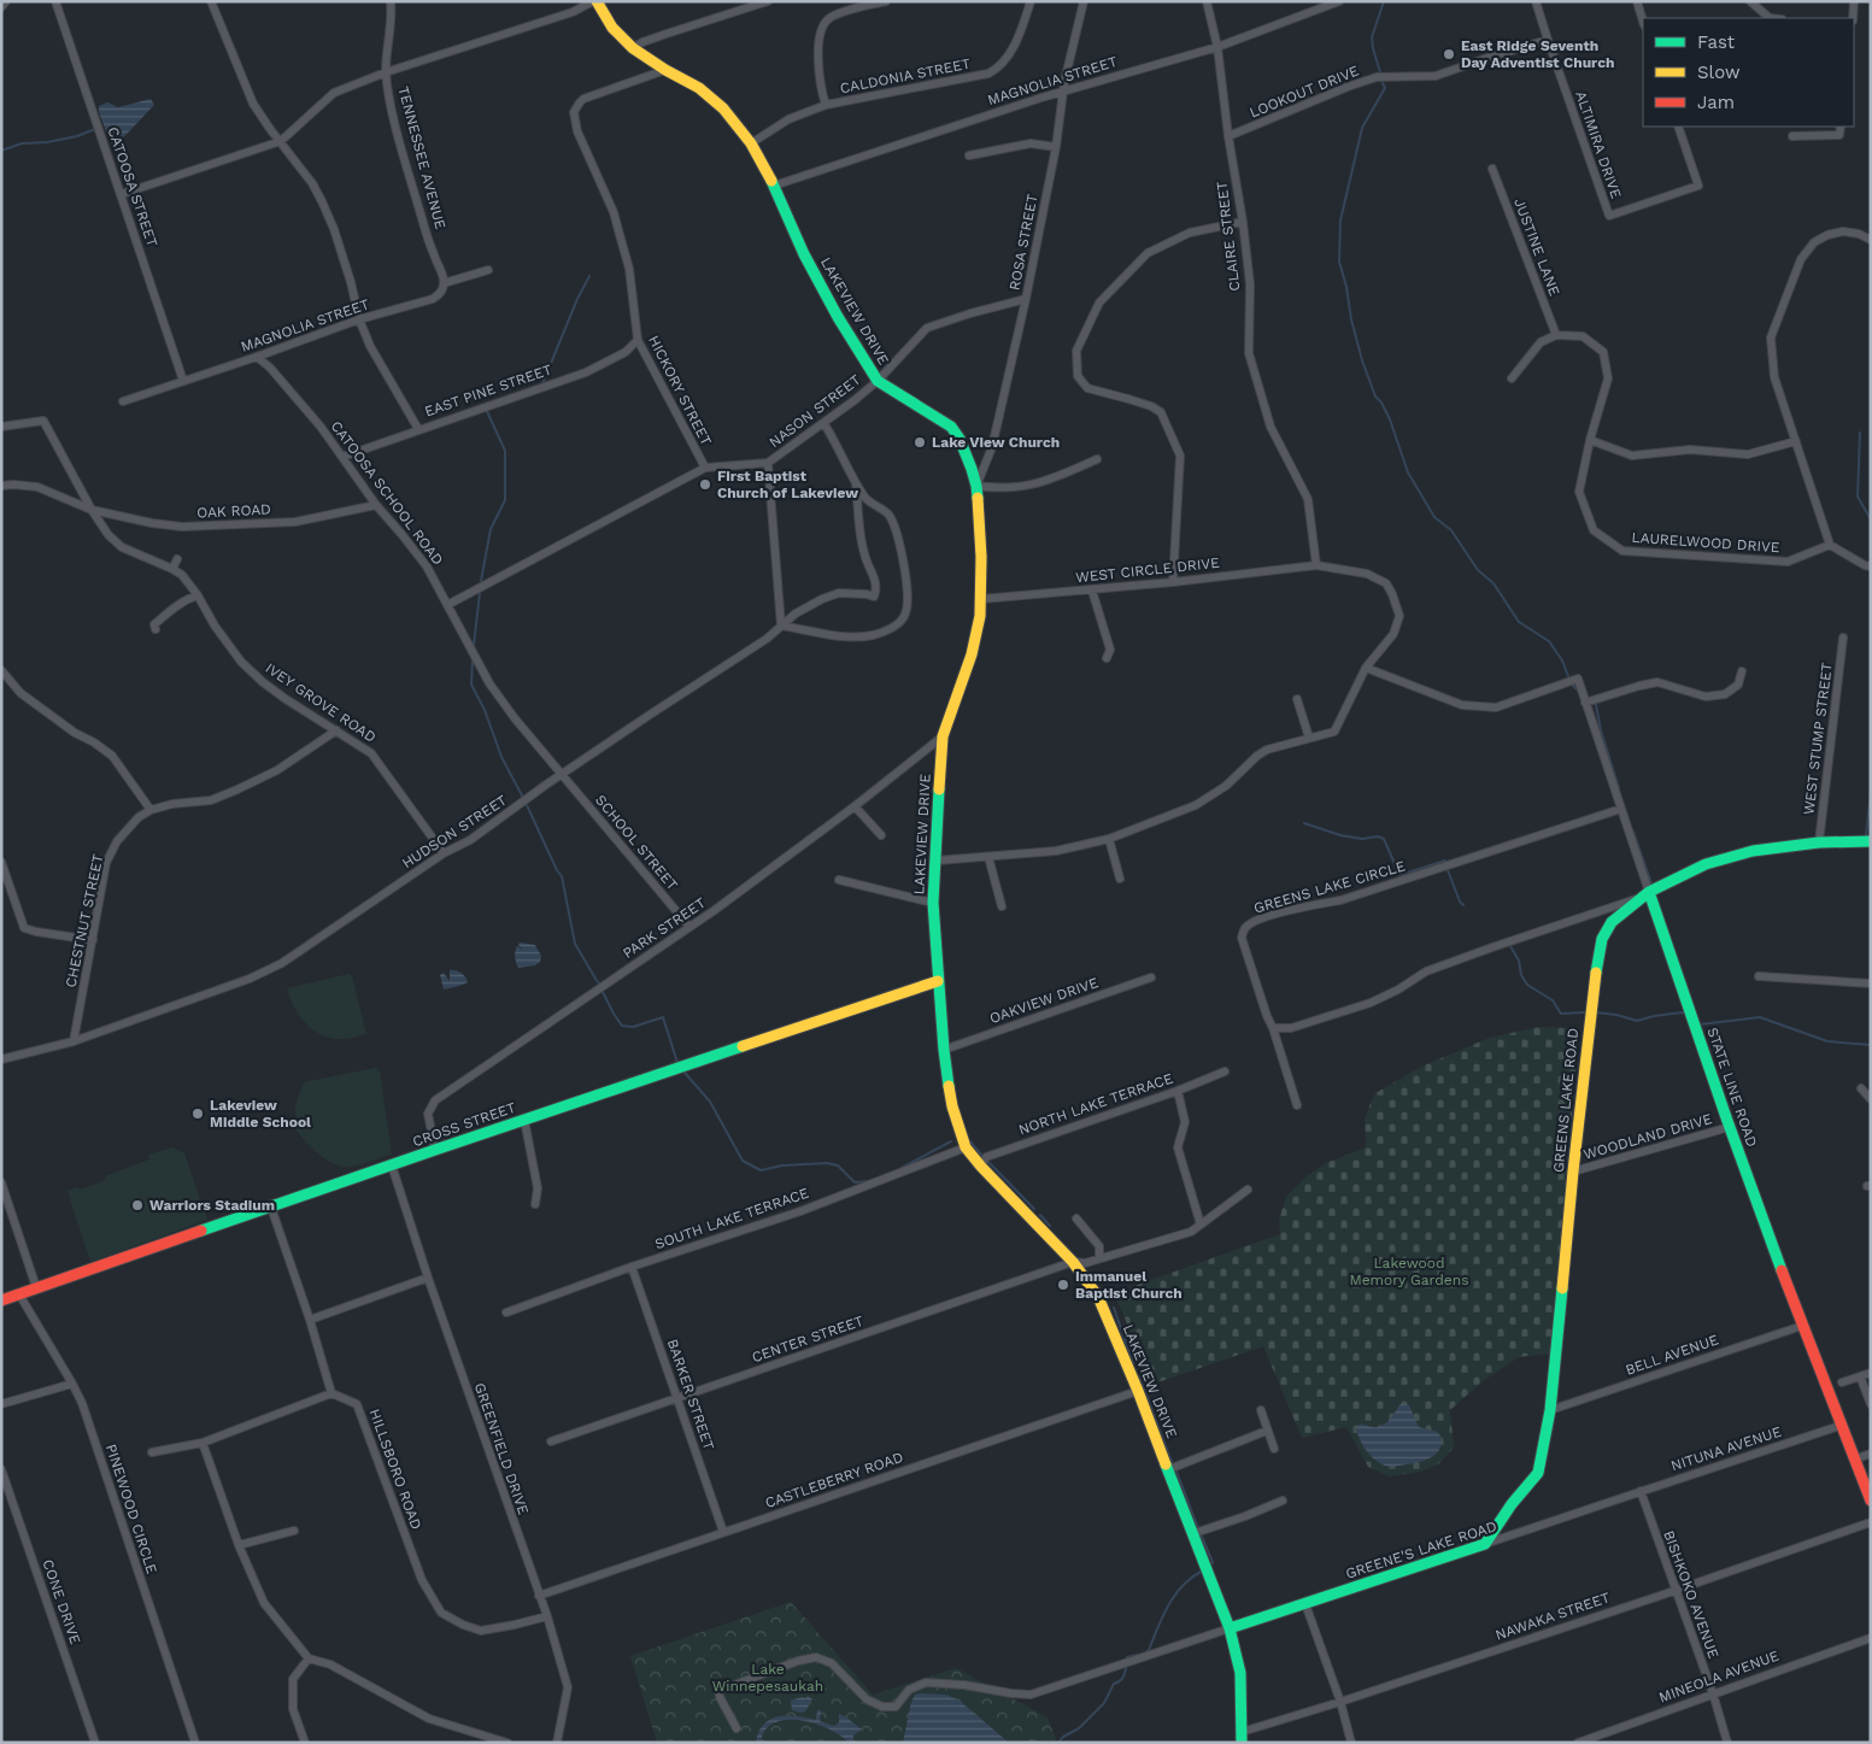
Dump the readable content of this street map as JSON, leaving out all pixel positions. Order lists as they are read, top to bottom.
{
  "streets": {
    "street": [
      "CALDONIA STREET",
      "MAGNOLIA STREET",
      "LOOKOUT DRIVE",
      "ALTIMIRA DRIVE",
      "TENNESSEE AVENUE",
      "CATOOSA STREET",
      "CLAIRE STREET",
      "ROSA STREET",
      "JUSTINE LANE",
      "LAKEVIEW DRIVE",
      "EAST PINE STREET",
      "HICKORY STREET",
      "NASON STREET",
      "CATOOSA SCHOOL ROAD",
      "OAK ROAD",
      "LAURELWOOD DRIVE",
      "WEST CIRCLE DRIVE",
      "IVEY GROVE ROAD",
      "WEST STUMP STREET",
      "HUDSON STREET",
      "SCHOOL STREET",
      "GREENS LAKE CIRCLE",
      "CHESTNUT STREET",
      "PARK STREET",
      "OAKVIEW DRIVE",
      "STATE LINE ROAD",
      "GREENS LAKE ROAD",
      "NORTH LAKE TERRACE",
      "CROSS STREET",
      "WOODLAND DRIVE",
      "SOUTH LAKE TERRACE",
      "CENTER STREET",
      "BELL AVENUE",
      "BARKER STREET",
      "GREENFIELD DRIVE",
      "NITUNA AVENUE",
      "HILLSBORO ROAD",
      "CASTLEBERRY ROAD",
      "PINEWOOD CIRCLE",
      "GREENE'S LAKE ROAD",
      "BISHKOKO AVENUE",
      "CONE DRIVE",
      "NAWAKA STREET",
      "MINEOLA AVENUE"
    ]
  },
  "crossings": [
    ["CALDONIA STREET", "LAKEVIEW DRIVE"],
    ["MAGNOLIA STREET", "TENNESSEE AVENUE"],
    ["MAGNOLIA STREET", "CATOOSA STREET"],
    ["MAGNOLIA STREET", "CLAIRE STREET"],
    ["MAGNOLIA STREET", "ROSA STREET"],
    ["MAGNOLIA STREET", "LAKEVIEW DRIVE"],
    ["MAGNOLIA STREET", "CATOOSA SCHOOL ROAD"],
    ["LOOKOUT DRIVE", "ALTIMIRA DRIVE"],
    ["LOOKOUT DRIVE", "CLAIRE STREET"],
    ["CLAIRE STREET", "WEST CIRCLE DRIVE"],
    ["ROSA STREET", "LAKEVIEW DRIVE"],
    ["ROSA STREET", "NASON STREET"],
    ["JUSTINE LANE", "LAURELWOOD DRIVE"],
    ["LAKEVIEW DRIVE", "HICKORY STREET"],
    ["LAKEVIEW DRIVE", "NASON STREET"],
    ["LAKEVIEW DRIVE", "WEST CIRCLE DRIVE"],
    ["LAKEVIEW DRIVE", "PARK STREET"],
    ["LAKEVIEW DRIVE", "OAKVIEW DRIVE"],
    ["LAKEVIEW DRIVE", "NORTH LAKE TERRACE"],
    ["LAKEVIEW DRIVE", "CROSS STREET"],
    ["LAKEVIEW DRIVE", "SOUTH LAKE TERRACE"],
    ["LAKEVIEW DRIVE", "CENTER STREET"],
    ["LAKEVIEW DRIVE", "CASTLEBERRY ROAD"],
    ["LAKEVIEW DRIVE", "GREENE'S LAKE ROAD"],
    ["LAKEVIEW DRIVE", "NAWAKA STREET"],
    ["EAST PINE STREET", "HICKORY STREET"],
    ["EAST PINE STREET", "CATOOSA SCHOOL ROAD"],
    ["HICKORY STREET", "NASON STREET"],
    ["NASON STREET", "CATOOSA SCHOOL ROAD"],
    ["CATOOSA SCHOOL ROAD", "OAK ROAD"],
    ["CATOOSA SCHOOL ROAD", "HUDSON STREET"],
    ["CATOOSA SCHOOL ROAD", "SCHOOL STREET"],
    ["OAK ROAD", "IVEY GROVE ROAD"],
    ["WEST CIRCLE DRIVE", "STATE LINE ROAD"],
    ["IVEY GROVE ROAD", "HUDSON STREET"],
    ["IVEY GROVE ROAD", "CHESTNUT STREET"],
    ["WEST STUMP STREET", "GREENS LAKE ROAD"],
    ["HUDSON STREET", "SCHOOL STREET"],
    ["HUDSON STREET", "CHESTNUT STREET"],
    ["SCHOOL STREET", "PARK STREET"],
    ["GREENS LAKE CIRCLE", "STATE LINE ROAD"],
    ["PARK STREET", "CROSS STREET"],
    ["STATE LINE ROAD", "GREENS LAKE ROAD"],
    ["STATE LINE ROAD", "WOODLAND DRIVE"],
    ["STATE LINE ROAD", "BELL AVENUE"],
    ["STATE LINE ROAD", "NITUNA AVENUE"],
    ["GREENS LAKE ROAD", "WOODLAND DRIVE"],
    ["GREENS LAKE ROAD", "BELL AVENUE"],
    ["GREENS LAKE ROAD", "GREENE'S LAKE ROAD"],
    ["CROSS STREET", "GREENFIELD DRIVE"],
    ["CROSS STREET", "PINEWOOD CIRCLE"],
    ["SOUTH LAKE TERRACE", "BARKER STREET"],
    ["CENTER STREET", "BARKER STREET"],
    ["BARKER STREET", "CASTLEBERRY ROAD"],
    ["GREENFIELD DRIVE", "HILLSBORO ROAD"],
    ["GREENFIELD DRIVE", "CASTLEBERRY ROAD"],
    ["NITUNA AVENUE", "GREENE'S LAKE ROAD"],
    ["NITUNA AVENUE", "BISHKOKO AVENUE"],
    ["BISHKOKO AVENUE", "NAWAKA STREET"],
    ["BISHKOKO AVENUE", "MINEOLA AVENUE"]
  ],
  "parks": ["Lakewood Memory Gardens", "Lake Winnepesaukah"],
  "places": [
    "East Ridge Seventh Day Adventist Church",
    "Lake View Church",
    "First Baptist Church of Lakeview",
    "Lakeview Middle School",
    "Warriors Stadium",
    "Immanuel Baptist Church"
  ],
  "legend": ["Fast", "Slow", "Jam"]
}
